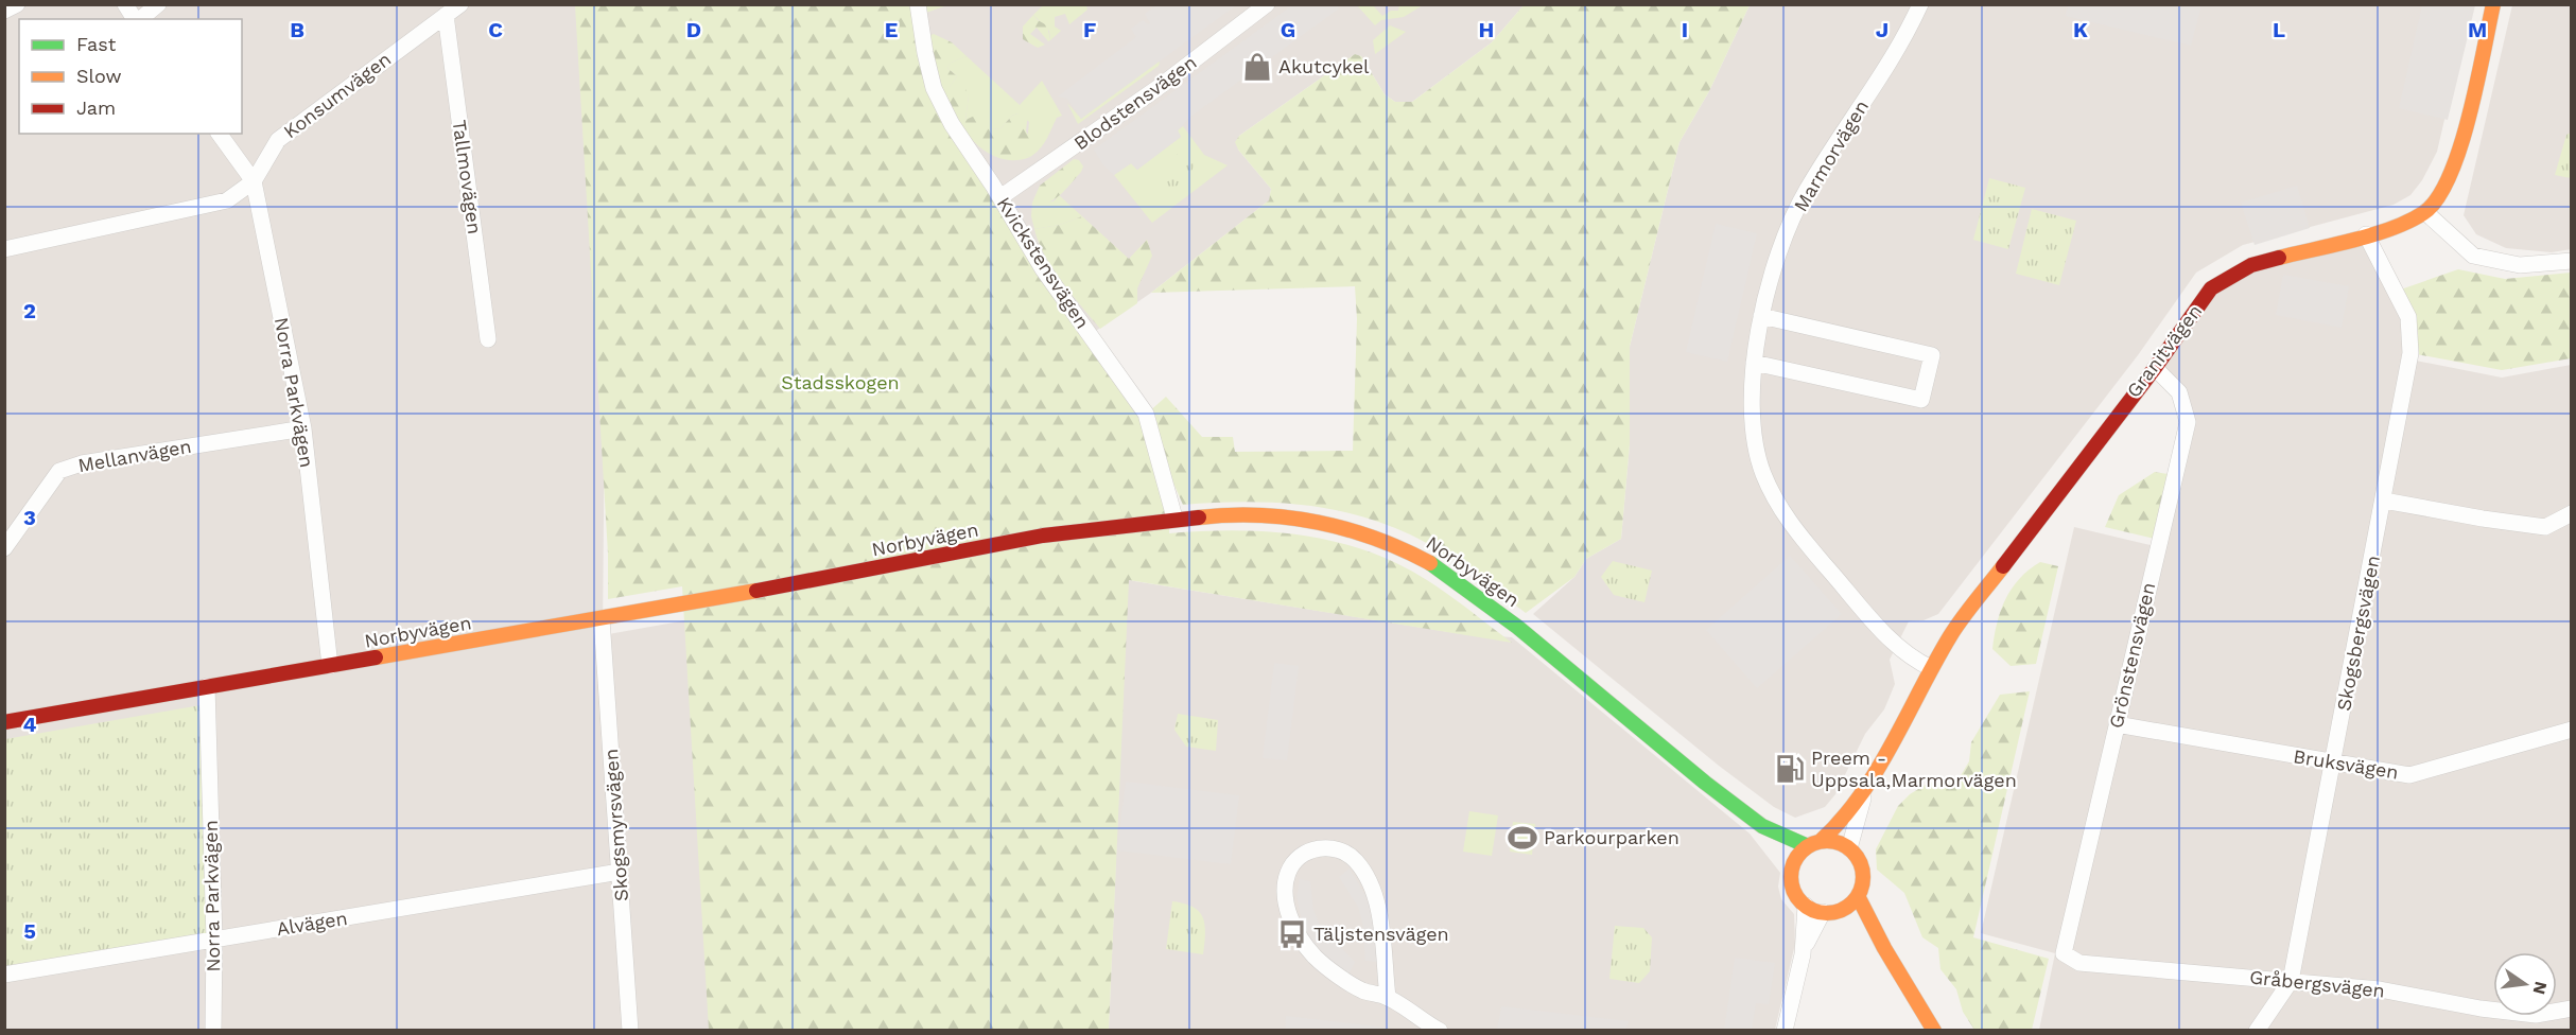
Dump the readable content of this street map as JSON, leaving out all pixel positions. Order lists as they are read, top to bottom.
{
  "streets": {
    "street": [
      "Konsumvägen",
      "Blodstensvägen",
      "Marmorvägen",
      "Tallmovägen",
      "Kvickstensvägen",
      "Granitvägen",
      "Norra Parkvägen",
      "Mellanvägen",
      "Norbyvägen",
      "Skogsbergsvägen",
      "Grönstensvägen",
      "Bruksvägen",
      "Skogsmyrsvägen",
      "Alvägen",
      "Gråbergsvägen"
    ]
  },
  "crossings": [
    ["Konsumvägen", "Tallmovägen"],
    ["Konsumvägen", "Norra Parkvägen"],
    ["Blodstensvägen", "Kvickstensvägen"],
    ["Marmorvägen", "Granitvägen"],
    ["Kvickstensvägen", "Norbyvägen"],
    ["Granitvägen", "Norbyvägen"],
    ["Granitvägen", "Skogsbergsvägen"],
    ["Granitvägen", "Grönstensvägen"],
    ["Norra Parkvägen", "Mellanvägen"],
    ["Norra Parkvägen", "Norbyvägen"],
    ["Norra Parkvägen", "Alvägen"],
    ["Norbyvägen", "Skogsmyrsvägen"],
    ["Skogsbergsvägen", "Bruksvägen"],
    ["Skogsbergsvägen", "Gråbergsvägen"],
    ["Grönstensvägen", "Bruksvägen"],
    ["Grönstensvägen", "Gråbergsvägen"],
    ["Skogsmyrsvägen", "Alvägen"]
  ],
  "parks": ["Stadsskogen"],
  "places": {
    "shop": ["Akutcykel"],
    "fuel station": ["Preem - Uppsala,Marmorvägen"],
    "sports": ["Parkourparken"],
    "bus stop": ["Täljstensvägen"]
  },
  "legend": ["Fast", "Slow", "Jam"],
  "north": "right",
  "grid": {
    "columns": [
      "B",
      "C",
      "D",
      "E",
      "F",
      "G",
      "H",
      "I",
      "J",
      "K",
      "L",
      "M"
    ],
    "rows": [
      "2",
      "3",
      "4",
      "5"
    ]
  }
}
